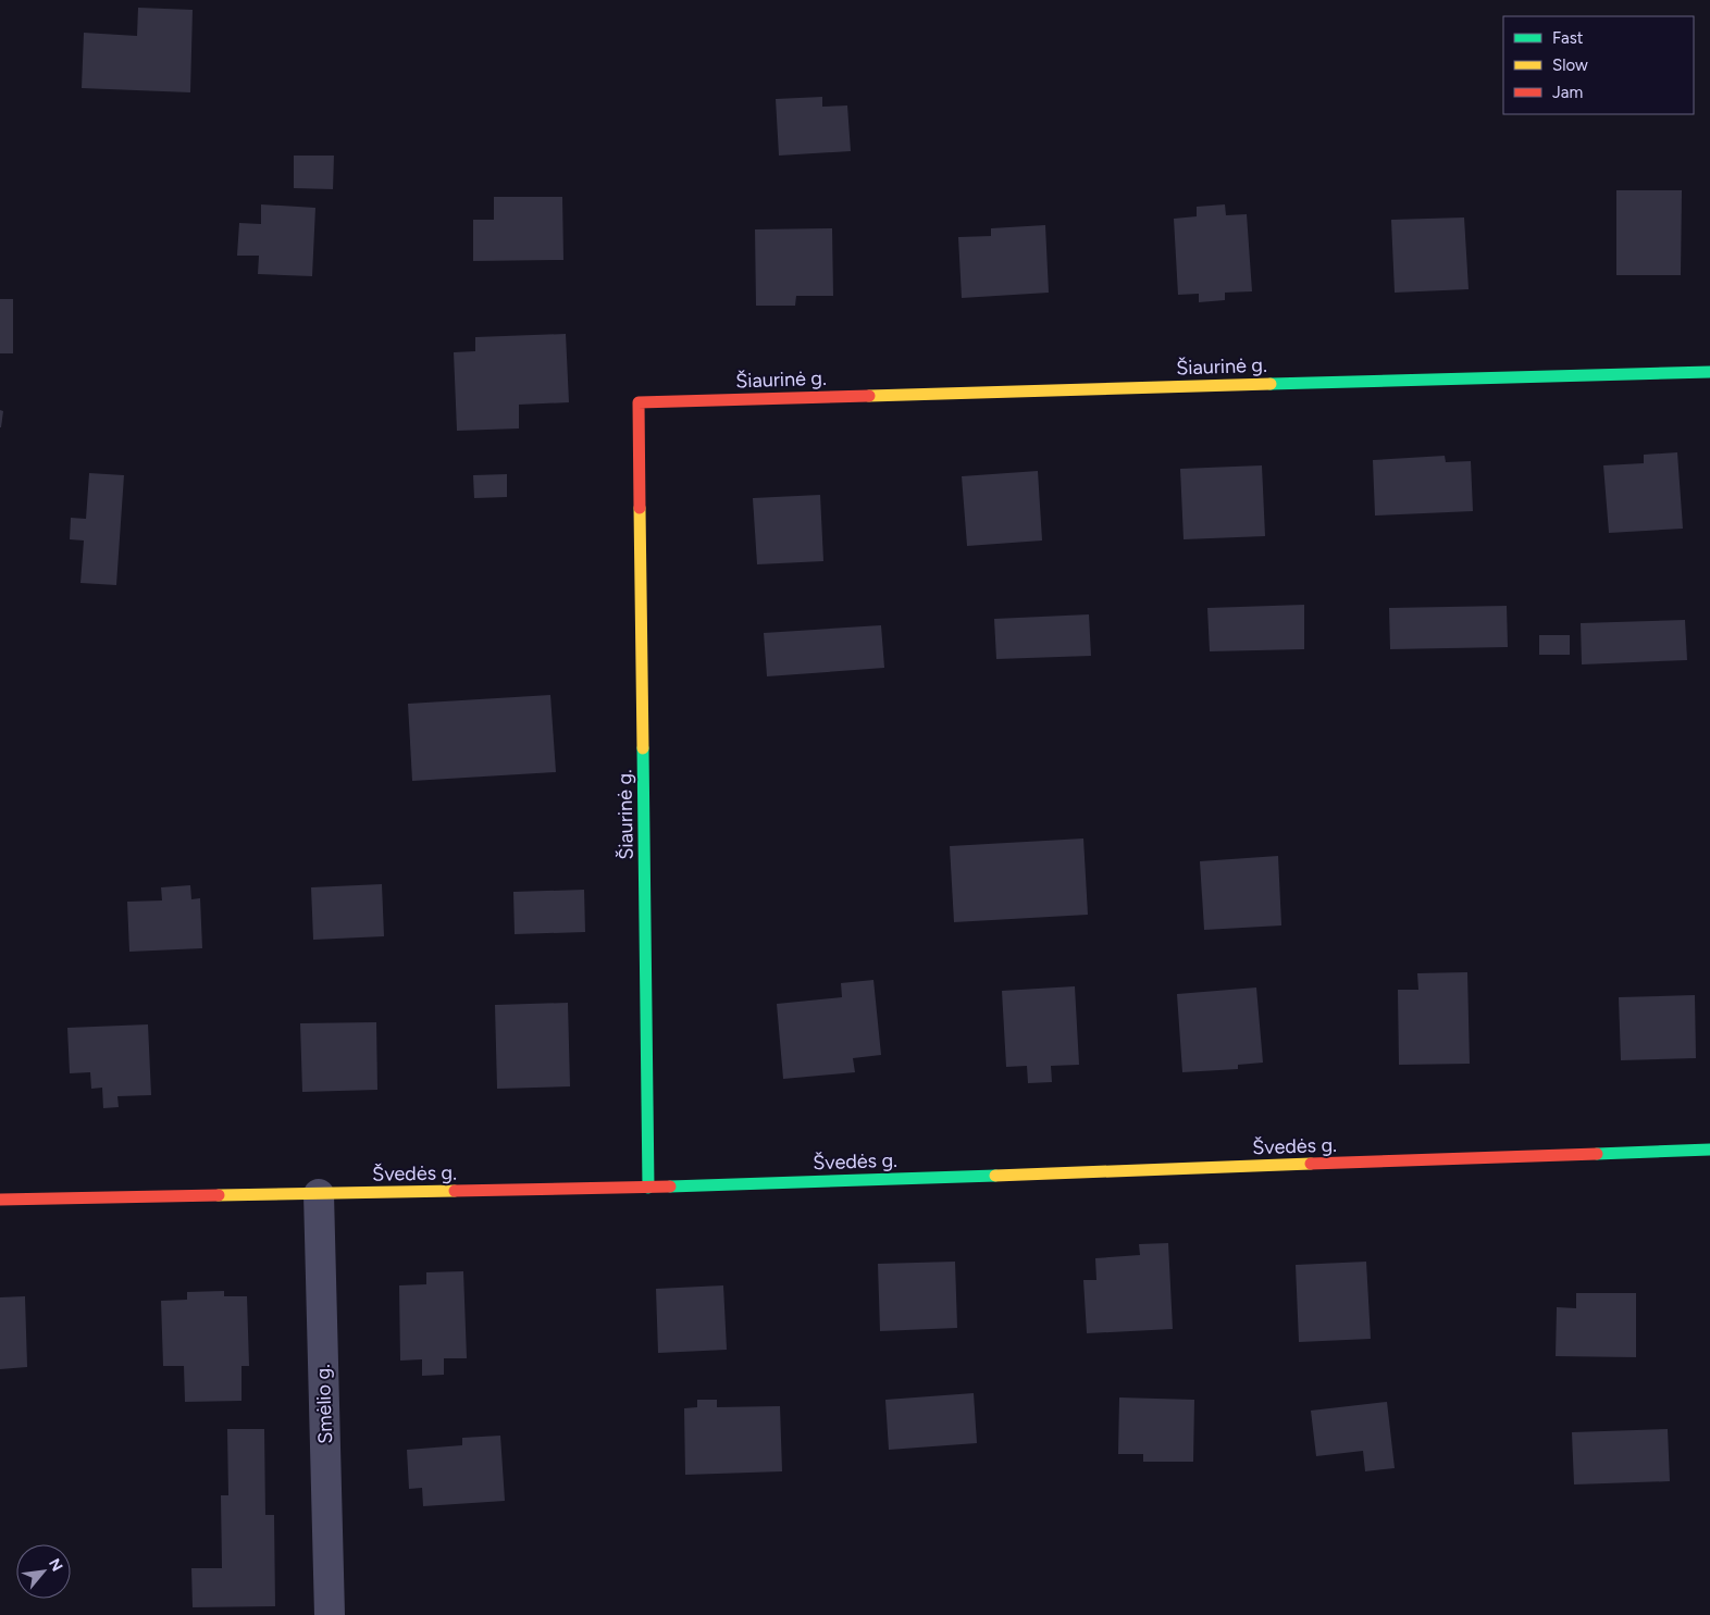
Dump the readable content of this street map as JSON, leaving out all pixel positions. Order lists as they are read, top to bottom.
{
  "streets": {
    "street": ["Šiaurinė g.", "Švedės g.", "Smėlio g."]
  },
  "crossings": [
    ["Šiaurinė g.", "Švedės g."],
    ["Švedės g.", "Smėlio g."]
  ],
  "legend": ["Fast", "Slow", "Jam"],
  "north": "top right"
}
